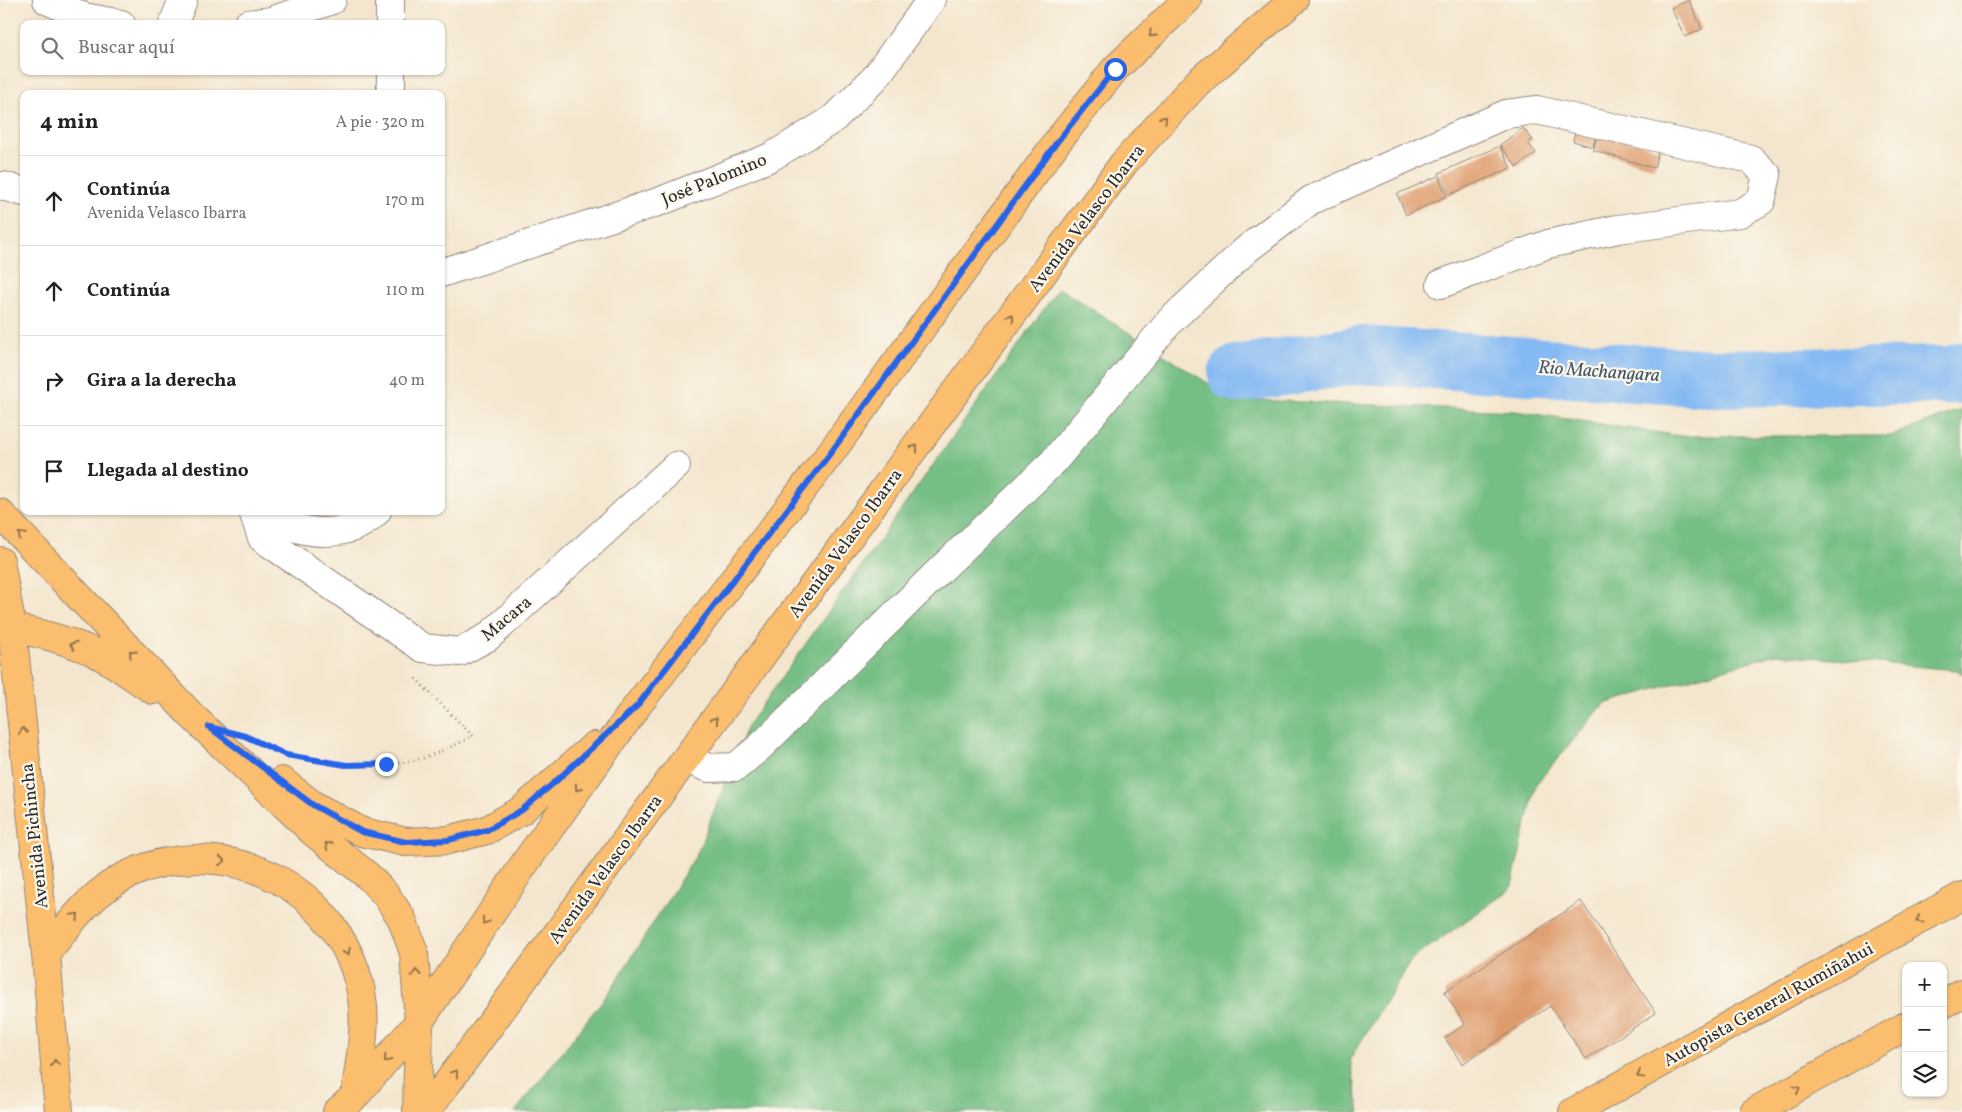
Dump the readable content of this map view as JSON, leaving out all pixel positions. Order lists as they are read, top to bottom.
{
  "streets": {
    "main road": ["Avenida Velasco Ibarra", "Avenida Pichincha", "Autopista General Rumiñahui"],
    "street": ["José Palomino", "Macara"]
  },
  "one_way": ["Avenida Pichincha"],
  "water": ["Rio Machangara"],
  "page": {
    "search": "Buscar aquí",
    "heading": ["4 min", "A pie · 320 m"],
    "list": [
      ["Continúa", "Avenida Velasco Ibarra", "170 m"],
      ["Continúa", "110 m"],
      ["Gira a la derecha", "40 m"],
      "Llegada al destino"
    ],
    "map_buttons": ["+", "−"]
  }
}
